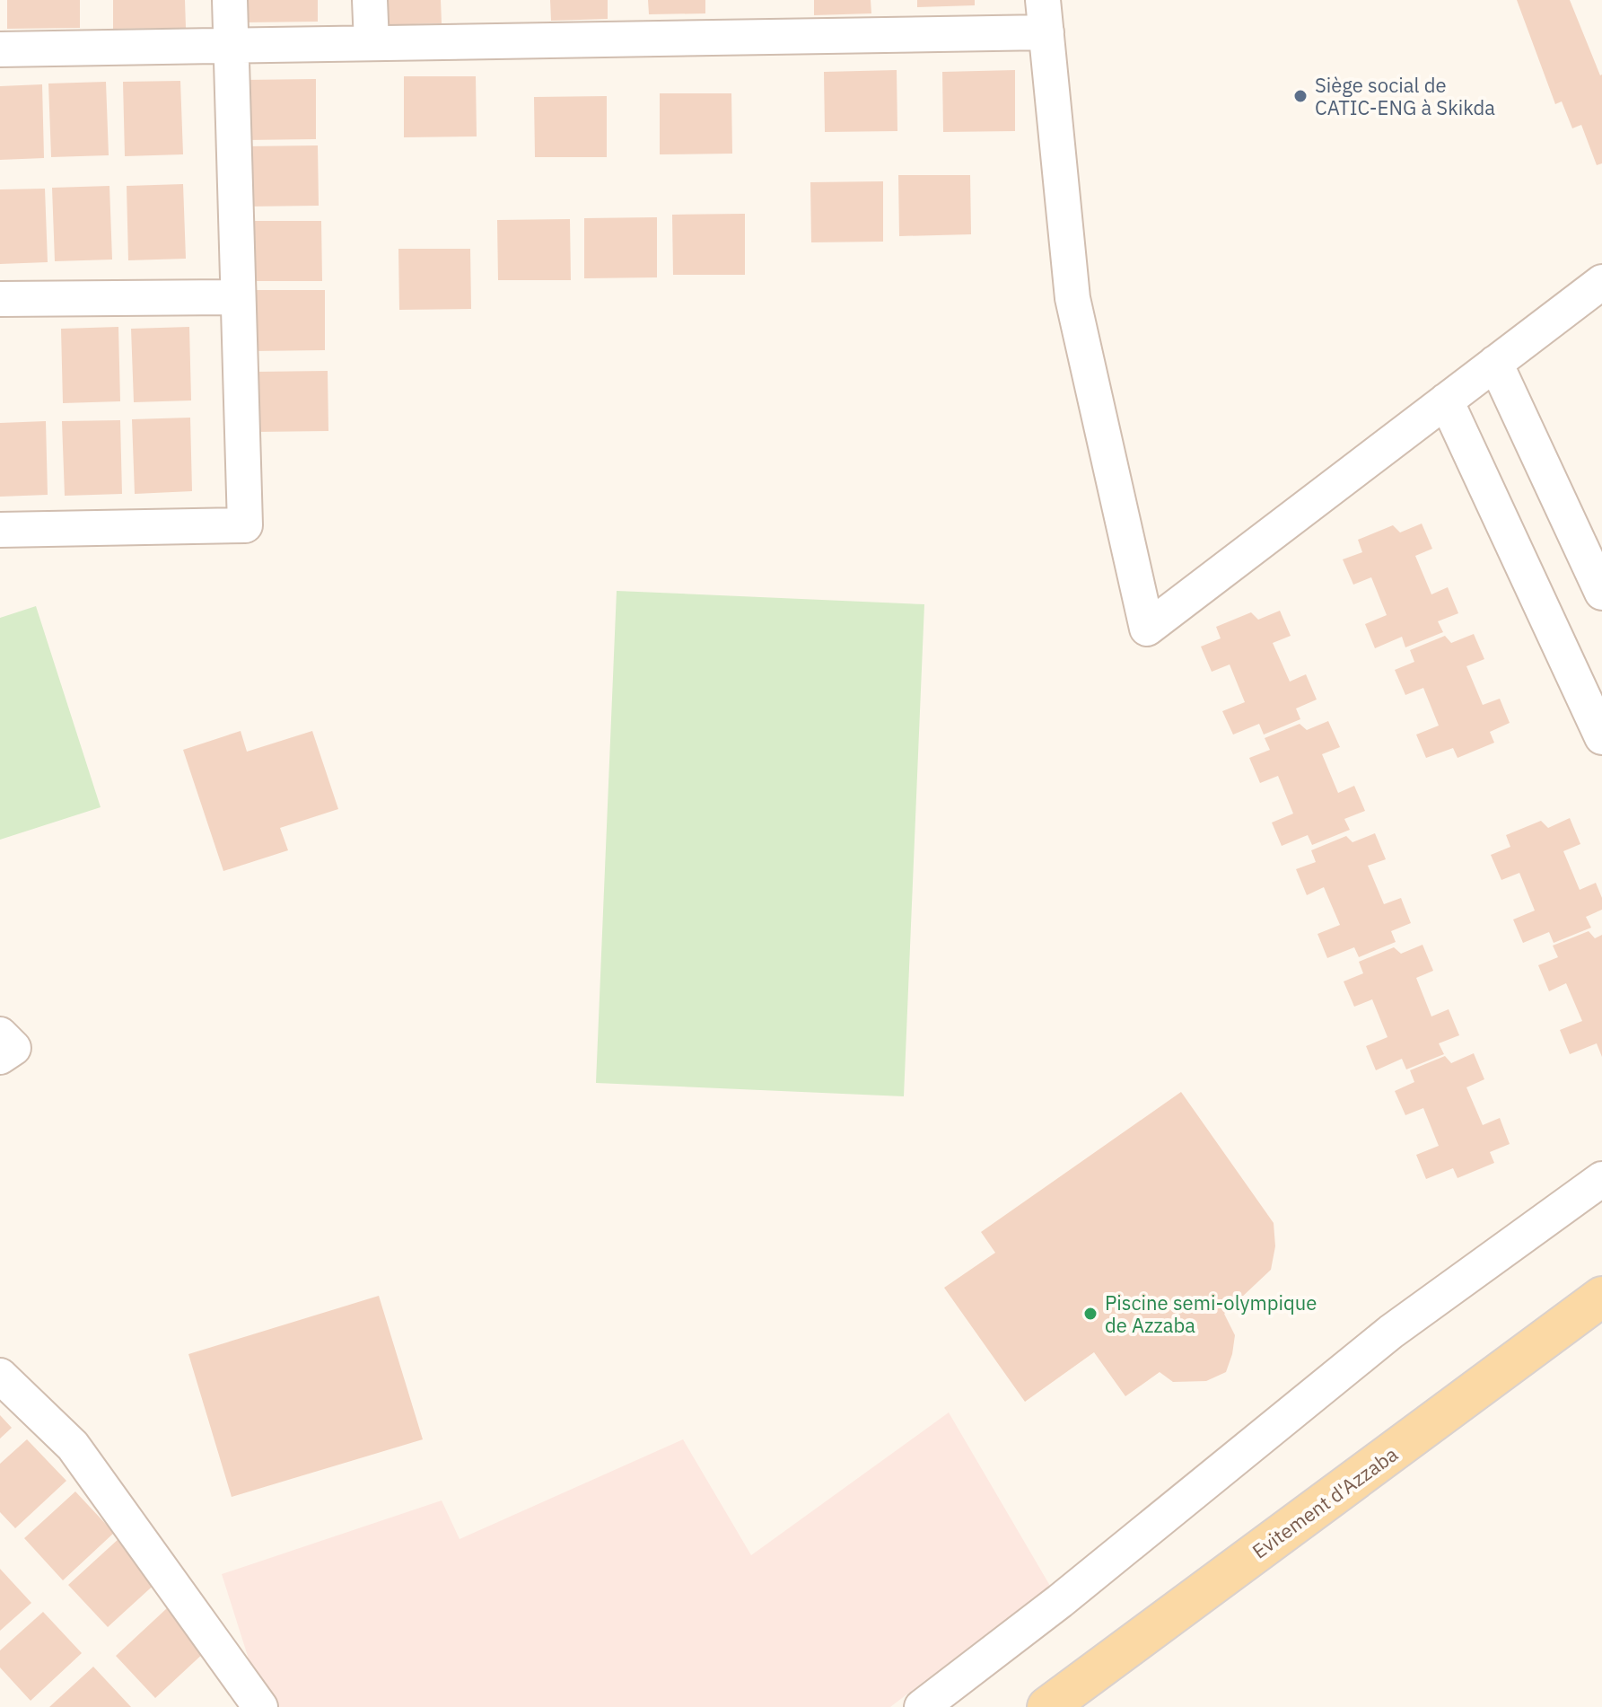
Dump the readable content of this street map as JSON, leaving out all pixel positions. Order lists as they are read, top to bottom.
{
  "streets": {
    "main road": ["Evitement d'Azzaba"]
  },
  "places": ["Siège social de CATIC-ENG à Skikda", "Piscine semi-olympique de Azzaba"]
}
